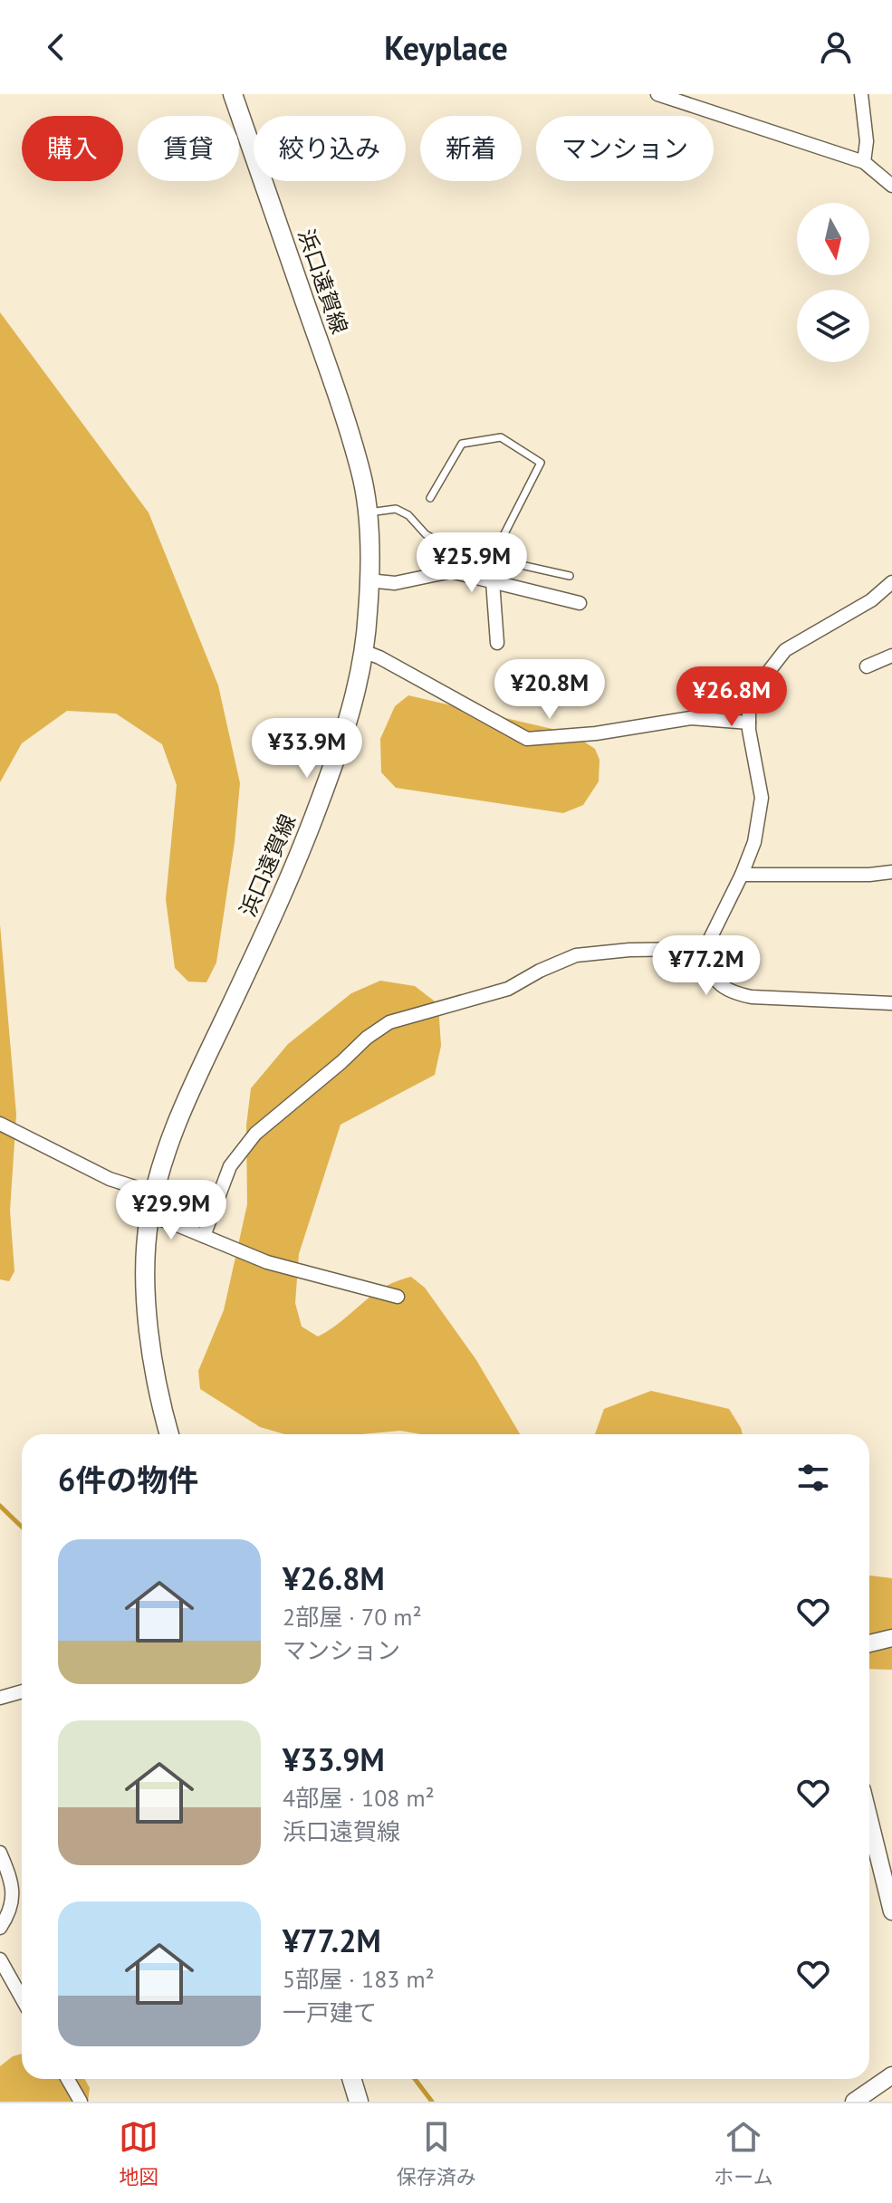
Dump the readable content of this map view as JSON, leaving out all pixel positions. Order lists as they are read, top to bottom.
{
  "streets": {
    "main road": ["浜口遠賀線"]
  },
  "north": "bottom",
  "page": {
    "header": "Keyplace",
    "chip": [
      "購入",
      "賃貸",
      "絞り込み",
      "新着",
      "マンション"
    ],
    "price": [
      "¥25.9M",
      "¥20.8M",
      "¥26.8M",
      "¥33.9M",
      "¥77.2M",
      "¥29.9M"
    ],
    "heading": "6件の物件",
    "list": [
      {
        "name": "¥26.8M",
        "note": "2部屋 · 70 m² · マンション"
      },
      {
        "name": "¥33.9M",
        "note": "4部屋 · 108 m² · 浜口遠賀線"
      },
      {
        "name": "¥77.2M",
        "note": "5部屋 · 183 m² · 一戸建て"
      }
    ],
    "tabs": ["地図", "保存済み", "ホーム"]
  }
}
